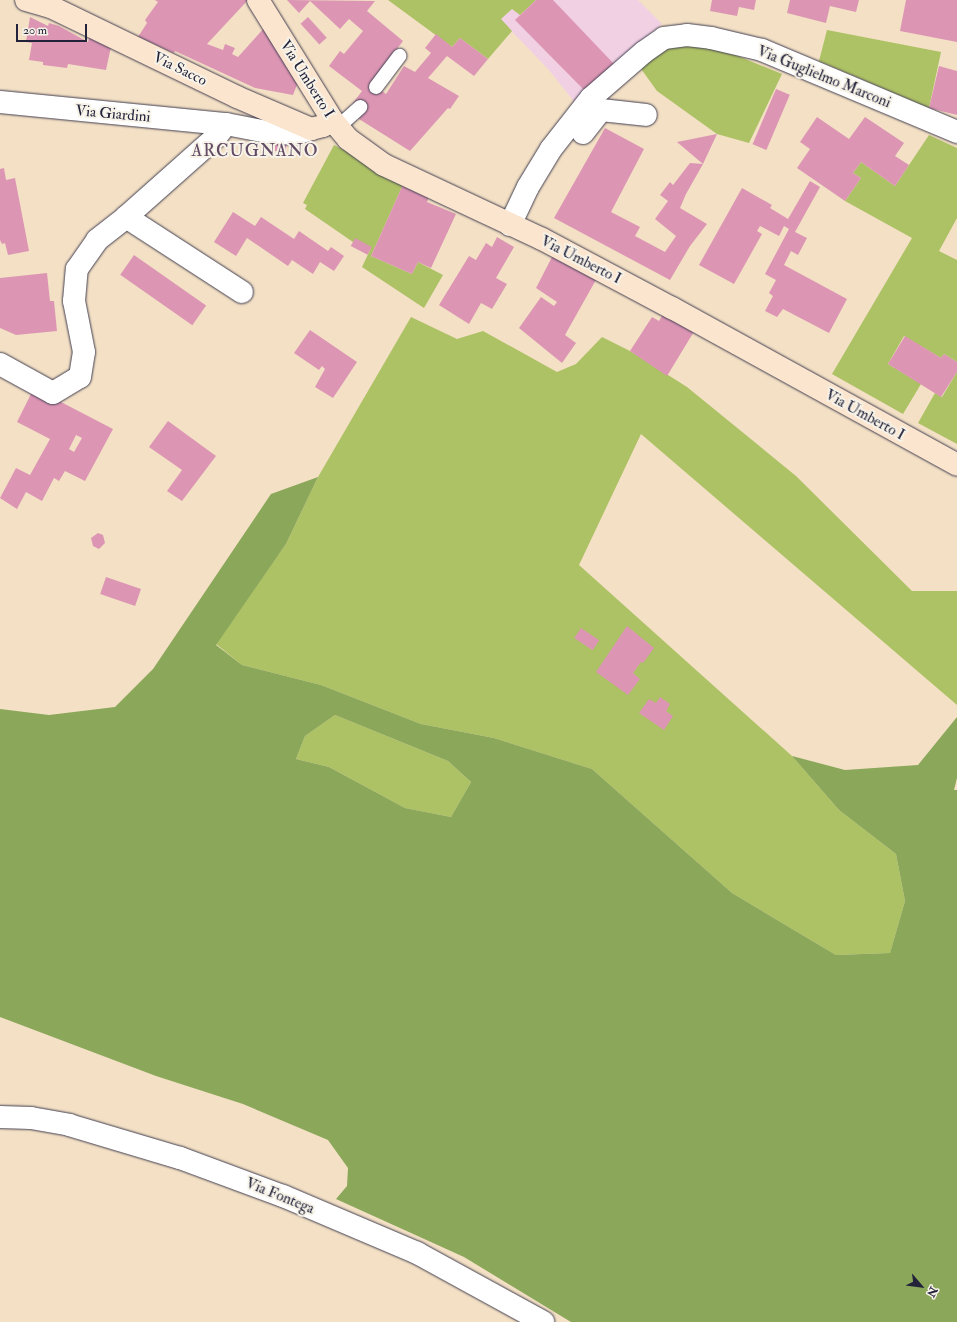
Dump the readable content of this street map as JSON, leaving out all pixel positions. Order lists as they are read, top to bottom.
{
  "streets": {
    "main road": ["Via Sacco", "Via Umberto I"],
    "street": ["Via Guglielmo Marconi", "Via Giardini", "Via Fontega"]
  },
  "crossings": [
    ["Via Sacco", "Via Giardini"],
    ["Via Guglielmo Marconi", "Via Umberto I"]
  ],
  "districts": ["ARCUGNANO"],
  "scale_bar": "20 m",
  "north": "bottom right"
}
